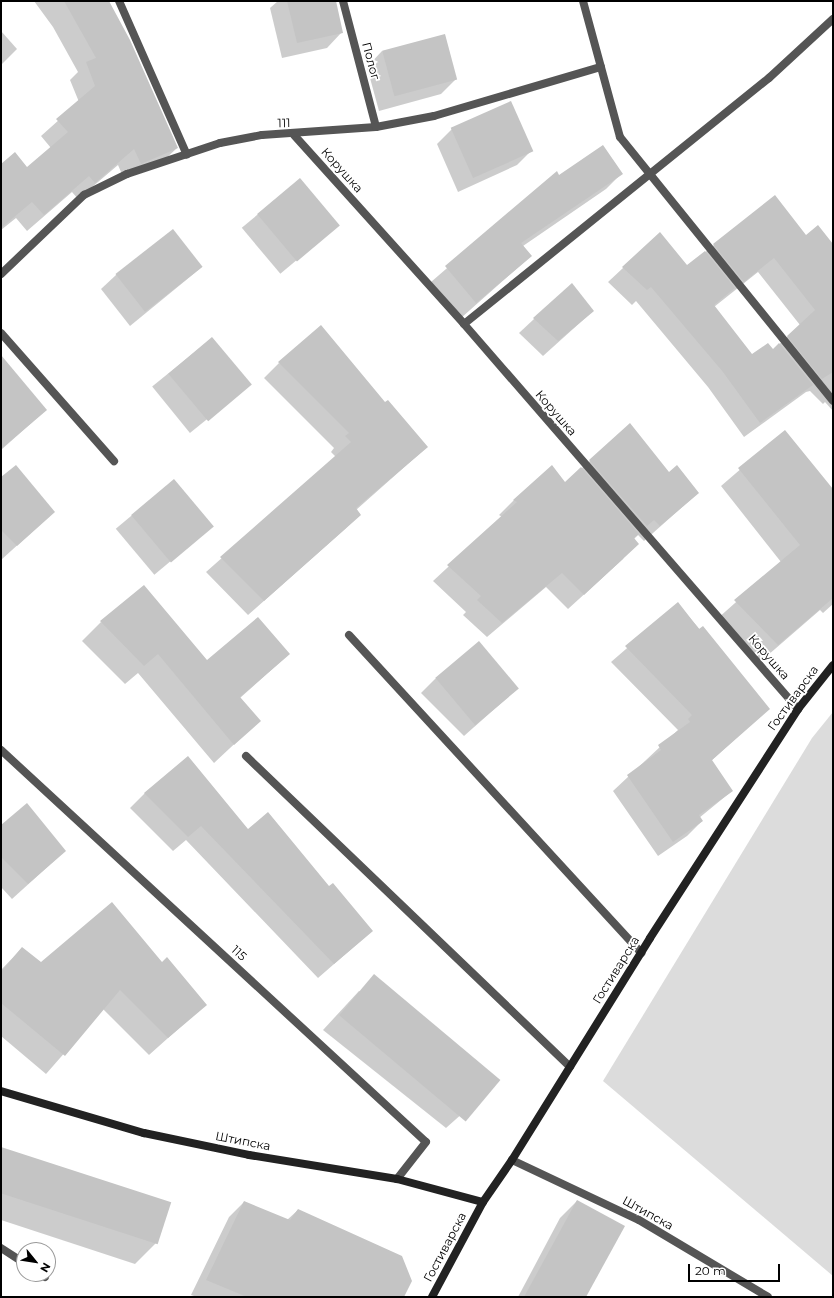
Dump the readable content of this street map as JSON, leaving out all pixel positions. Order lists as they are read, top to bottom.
{
  "streets": {
    "street": [
      "Полог",
      "111",
      "Корушка",
      "Гостиварска",
      "115",
      "Штипска"
    ]
  },
  "crossings": [
    ["Полог", "111"],
    ["111", "Корушка"],
    ["Корушка", "Гостиварска"],
    ["Гостиварска", "Штипска"],
    ["115", "Штипска"]
  ],
  "scale_bar": "20 m",
  "north": "bottom right"
}
